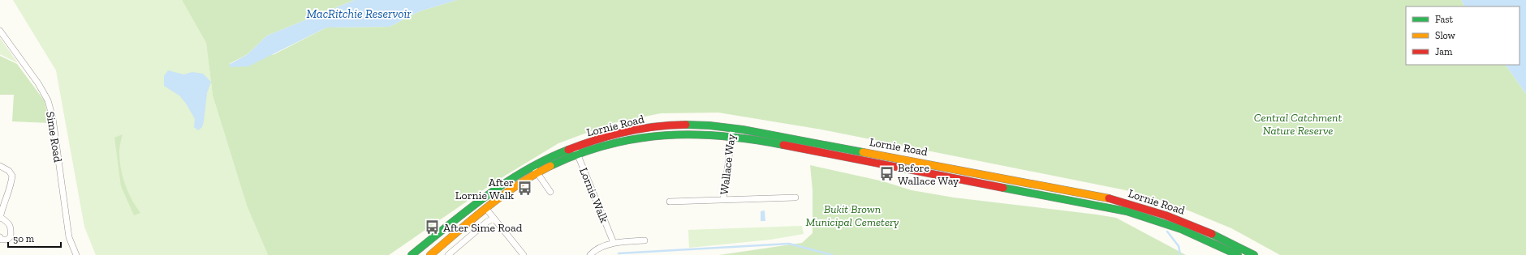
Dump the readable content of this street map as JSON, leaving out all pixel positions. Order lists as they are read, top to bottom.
{
  "streets": {
    "street": [
      "Lornie Road",
      "Sime Road",
      "Wallace Way",
      "Lornie Walk"
    ]
  },
  "crossings": [
    ["Lornie Road", "Wallace Way"],
    ["Lornie Road", "Lornie Walk"]
  ],
  "water": ["MacRitchie Reservoir"],
  "parks": ["Central Catchment Nature Reserve", "Bukit Brown Municipal Cemetery"],
  "places": {
    "bus stop": ["Before Wallace Way", "After Lornie Walk", "After Sime Road"]
  },
  "legend": ["Fast", "Slow", "Jam"],
  "scale_bar": "50 m"
}
